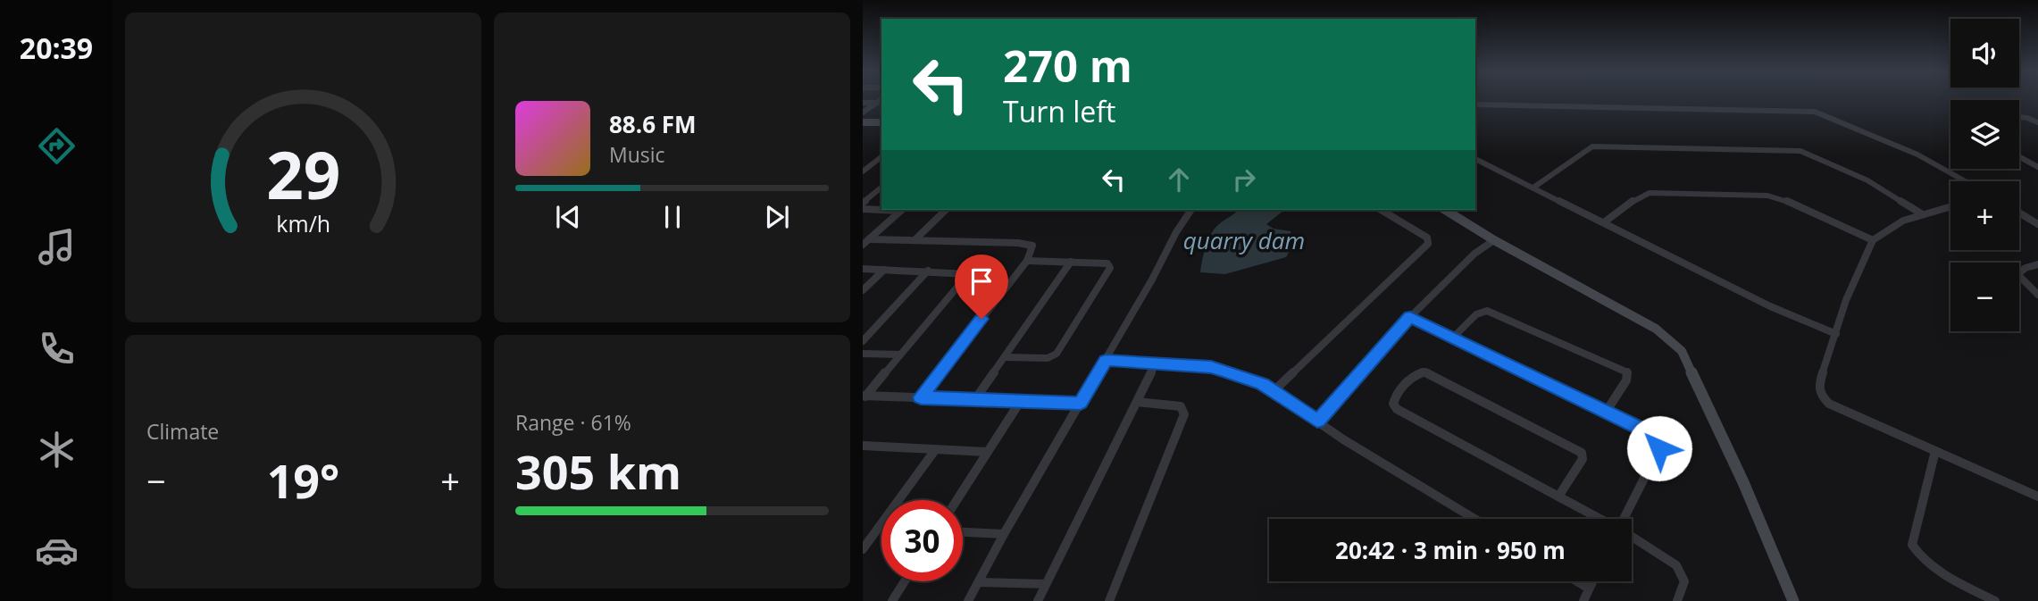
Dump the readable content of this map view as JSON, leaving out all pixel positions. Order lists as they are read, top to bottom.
{
  "water": ["quarry dam"],
  "page": {
    "tabs": "20:39",
    "map_buttons": ["+", "−"],
    "turn": ["270 m", "Turn left"],
    "song": ["88.6 FM", "Music"],
    "tile": [
      "Climate",
      ["Range · 61%", "305 km"]
    ],
    "heat": ["−", "19°", "+"],
    "limit": "30",
    "trip": "20:42 · 3 min · 950 m",
    "gauge": ["29", "km/h"]
  }
}
